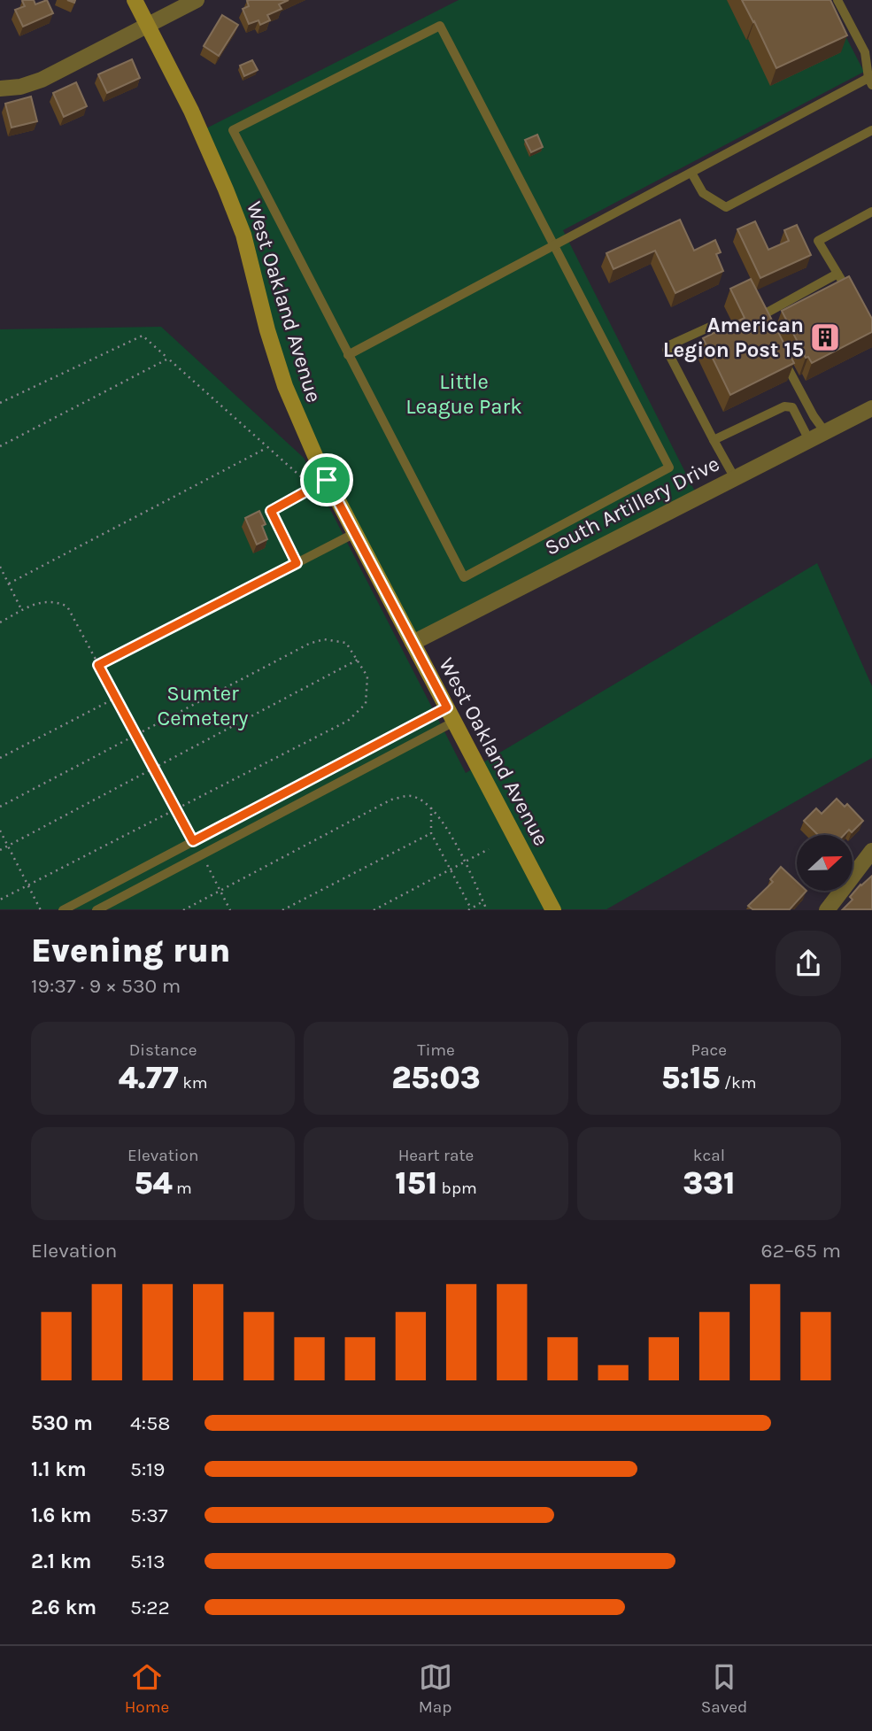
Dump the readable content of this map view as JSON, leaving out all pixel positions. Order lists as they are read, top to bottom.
{
  "streets": {
    "street": ["West Oakland Avenue", "South Artillery Drive"]
  },
  "crossings": [
    ["West Oakland Avenue", "South Artillery Drive"]
  ],
  "parks": ["Little League Park", "Sumter Cemetery"],
  "places": {
    "building": ["American Legion Post 15"]
  },
  "north": "right",
  "page": {
    "heading": ["Evening run", "19:37 · 9 × 530 m"],
    "stats": [
      ["Distance", "4.77 km"],
      ["Time", "25:03"],
      ["Pace", "5:15 /km"],
      ["Elevation", "54 m"],
      ["Heart rate", "151 bpm"],
      ["kcal", "331"]
    ],
    "chart": ["Elevation", "62–65 m"],
    "list": [
      {
        "name": "530 m",
        "note": "4:58"
      },
      {
        "name": "1.1 km",
        "note": "5:19"
      },
      {
        "name": "1.6 km",
        "note": "5:37"
      },
      {
        "name": "2.1 km",
        "note": "5:13"
      },
      {
        "name": "2.6 km",
        "note": "5:22"
      }
    ],
    "tabs": ["Home", "Map", "Saved"]
  }
}
